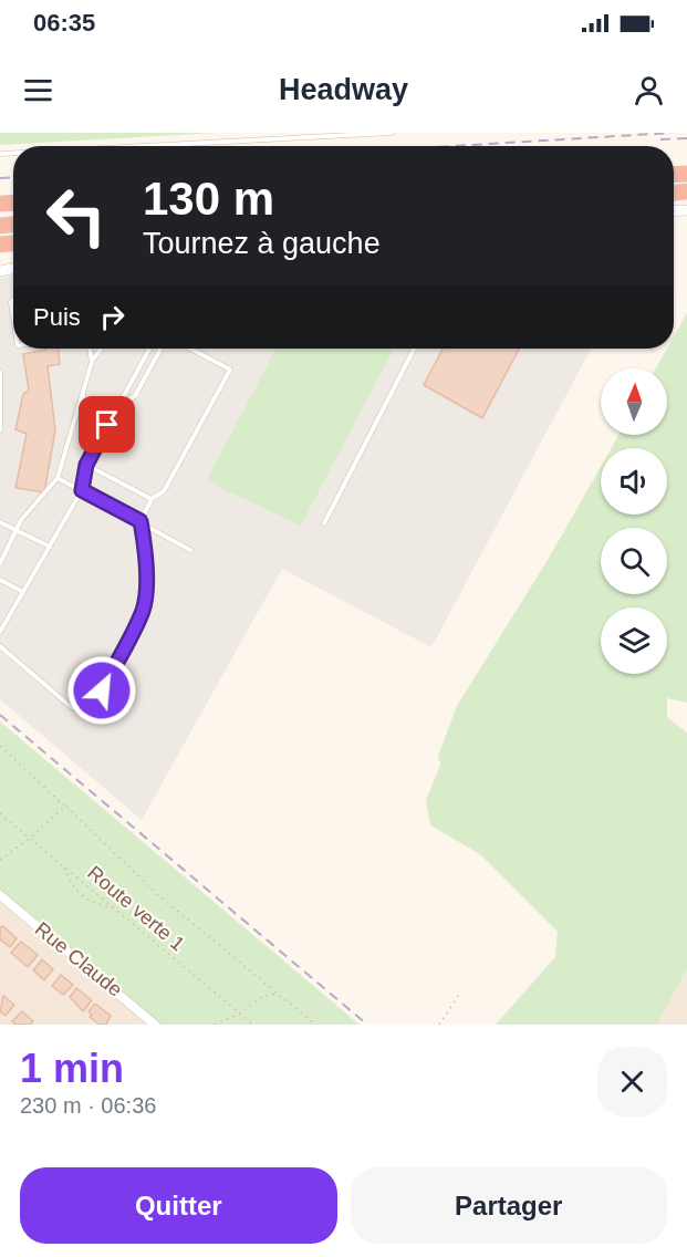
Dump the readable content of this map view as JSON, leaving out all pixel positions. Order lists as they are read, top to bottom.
{
  "streets": {
    "street": ["Rue Claude"],
    "path": ["Route verte 1"]
  },
  "north": "top",
  "page": {
    "status": "06:35",
    "header": "Headway",
    "turn": ["130 m", "Tournez à gauche"],
    "then": "Puis",
    "heading": ["1 min", "230 m · 06:36"],
    "buttons": ["Quitter", "Partager"]
  }
}
